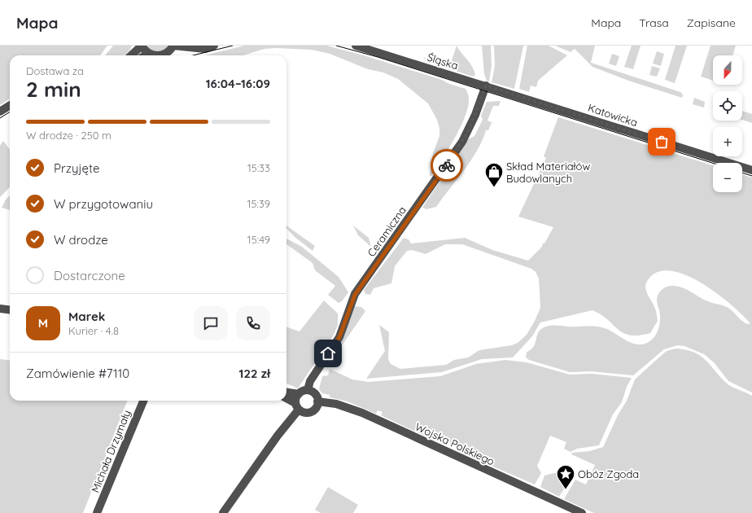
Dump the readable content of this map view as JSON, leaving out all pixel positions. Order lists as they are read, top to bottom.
{
  "streets": {
    "street": [
      "Śląska",
      "Katowicka",
      "Ceramiczna",
      "Wojska Polskiego",
      "Michała Drzymały"
    ]
  },
  "crossings": [
    ["Śląska", "Katowicka"],
    ["Śląska", "Ceramiczna"],
    ["Katowicka", "Ceramiczna"],
    ["Ceramiczna", "Wojska Polskiego"]
  ],
  "places": {
    "shop": ["Skład Materiałów Budowlanych"],
    "place": ["Obóz Zgoda"]
  },
  "north": "bottom",
  "page": {
    "header": "Mapa",
    "nav": ["Mapa", "Trasa", "Zapisane"],
    "map_buttons": ["+", "−"],
    "heading": ["2 min", "Dostawa za", "16:04–16:09"],
    "panel": [
      "Marek",
      "Kurier · 4.8",
      "Zamówienie #7110",
      "122 zł"
    ],
    "bar": "W drodze · 250 m",
    "list": [
      ["Przyjęte", "15:33"],
      ["W przygotowaniu", "15:39"],
      ["W drodze", "15:49"],
      "Dostarczone"
    ],
    "round": "M"
  }
}
